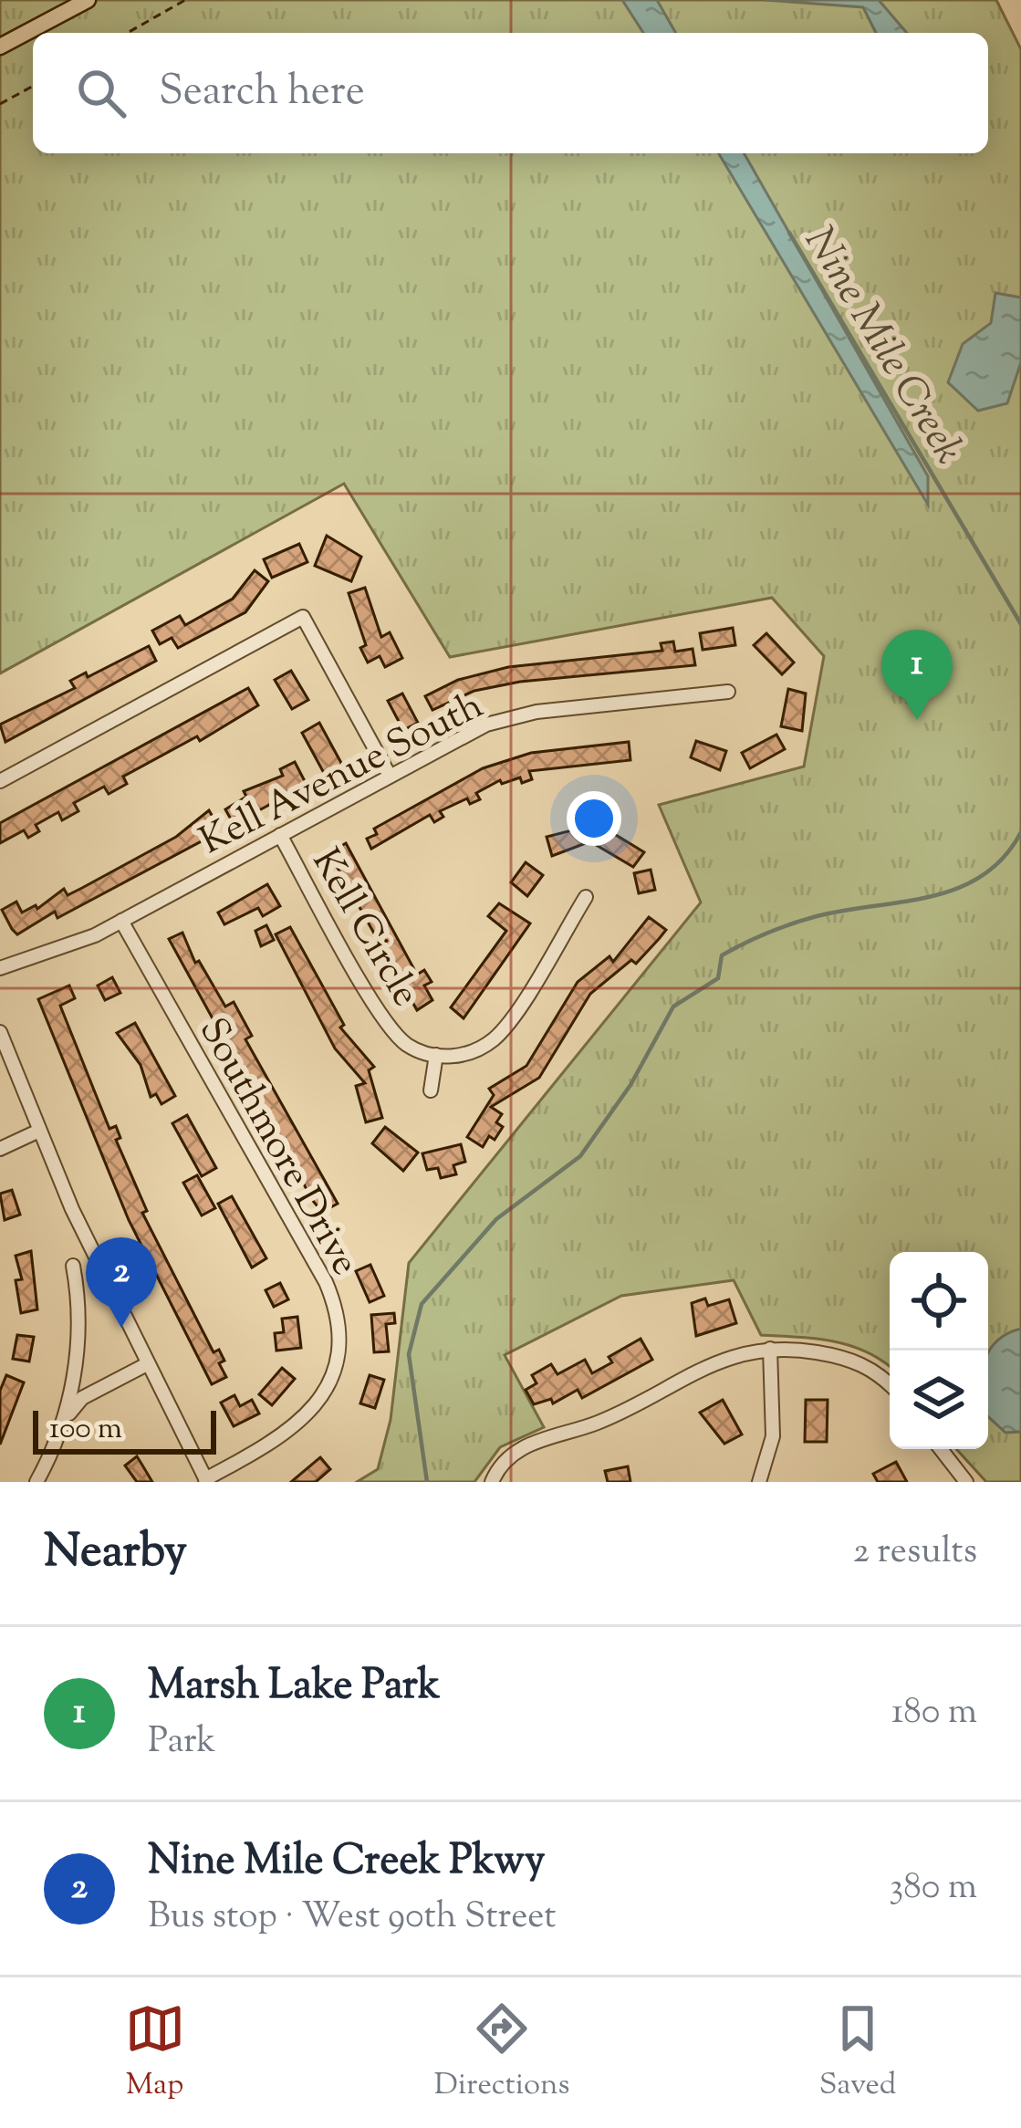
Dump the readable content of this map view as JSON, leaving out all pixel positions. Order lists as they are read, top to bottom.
{
  "streets": {
    "street": ["Kell Avenue South", "Kell Circle", "Southmore Drive"]
  },
  "crossings": [
    ["Kell Avenue South", "Kell Circle"],
    ["Kell Avenue South", "Southmore Drive"]
  ],
  "water": ["Nine Mile Creek"],
  "scale_bar": "100 m",
  "page": {
    "search": "Search here",
    "pins": ["1", "2"],
    "scale": "100 m",
    "heading": ["Nearby", "2 results"],
    "list": [
      {
        "mark": "1",
        "name": "Marsh Lake Park",
        "note": "Park",
        "value": "180 m"
      },
      {
        "mark": "2",
        "name": "Nine Mile Creek Pkwy",
        "note": "Bus stop · West 90th Street",
        "value": "380 m"
      }
    ],
    "nav": ["Map", "Directions", "Saved"]
  }
}
